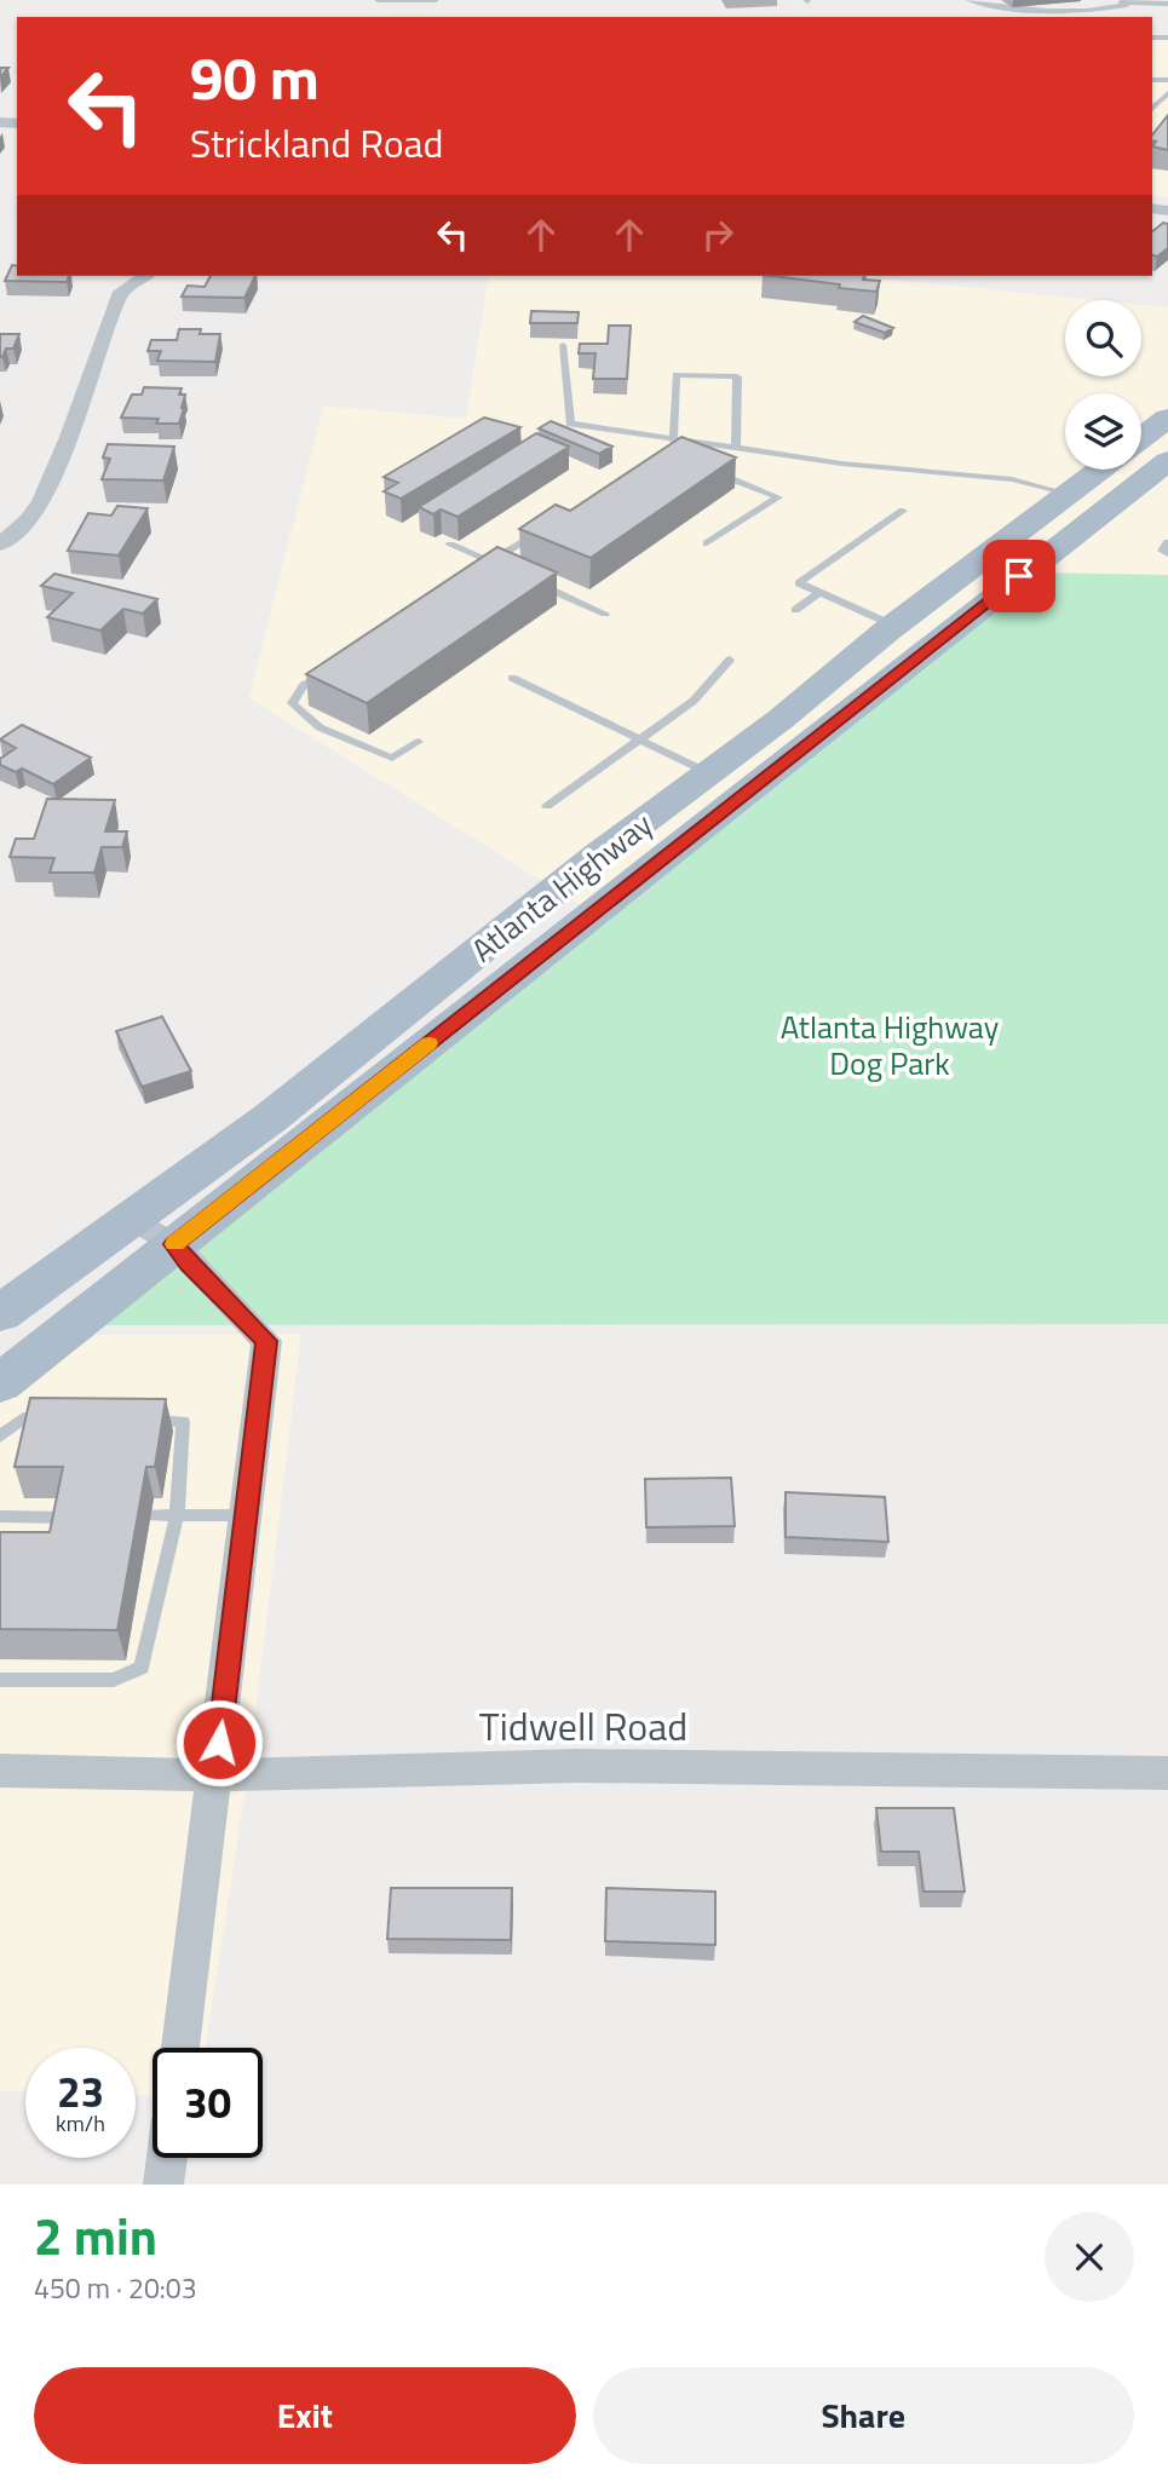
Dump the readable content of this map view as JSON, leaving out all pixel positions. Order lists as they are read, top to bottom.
{
  "streets": {
    "main road": ["Atlanta Highway"],
    "street": ["Tidwell Road"]
  },
  "parks": ["Atlanta Highway Dog Park"],
  "page": {
    "turn": ["90 m", "Strickland Road"],
    "speed": "23 km/h",
    "limit": "30",
    "heading": ["2 min", "450 m · 20:03"],
    "buttons": ["Exit", "Share"]
  }
}
